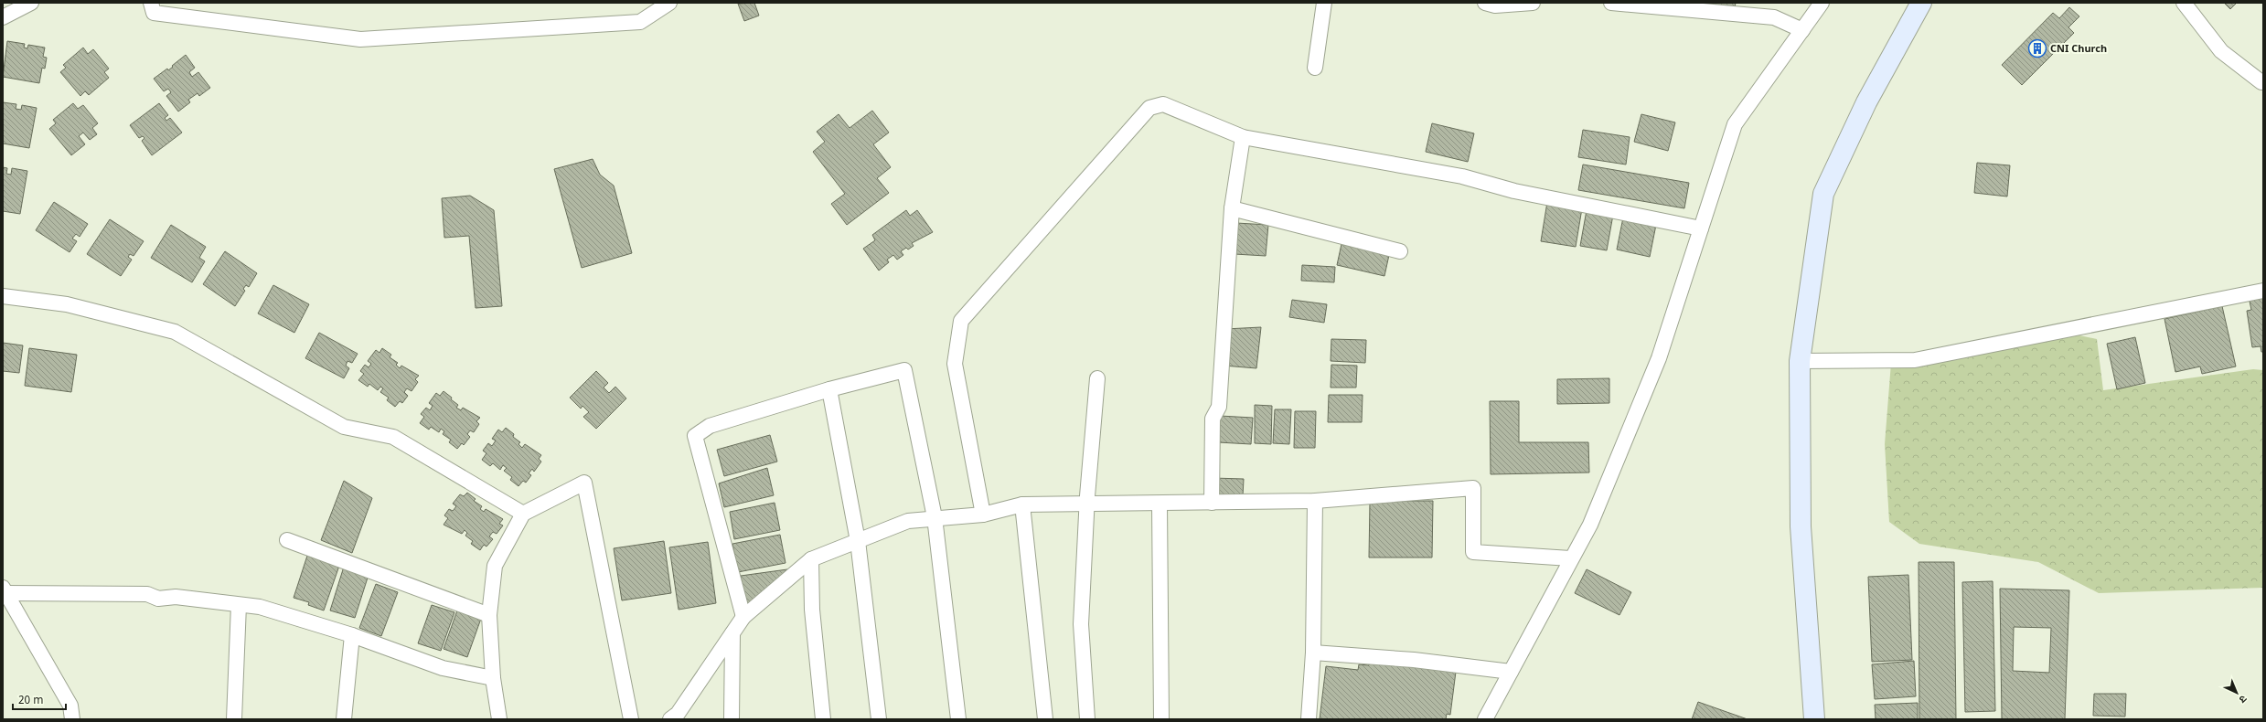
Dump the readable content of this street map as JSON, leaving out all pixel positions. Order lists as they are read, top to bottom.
{
  "places": {
    "building": ["CNI Church"]
  },
  "scale_bar": "20 m",
  "north": "bottom right"
}
